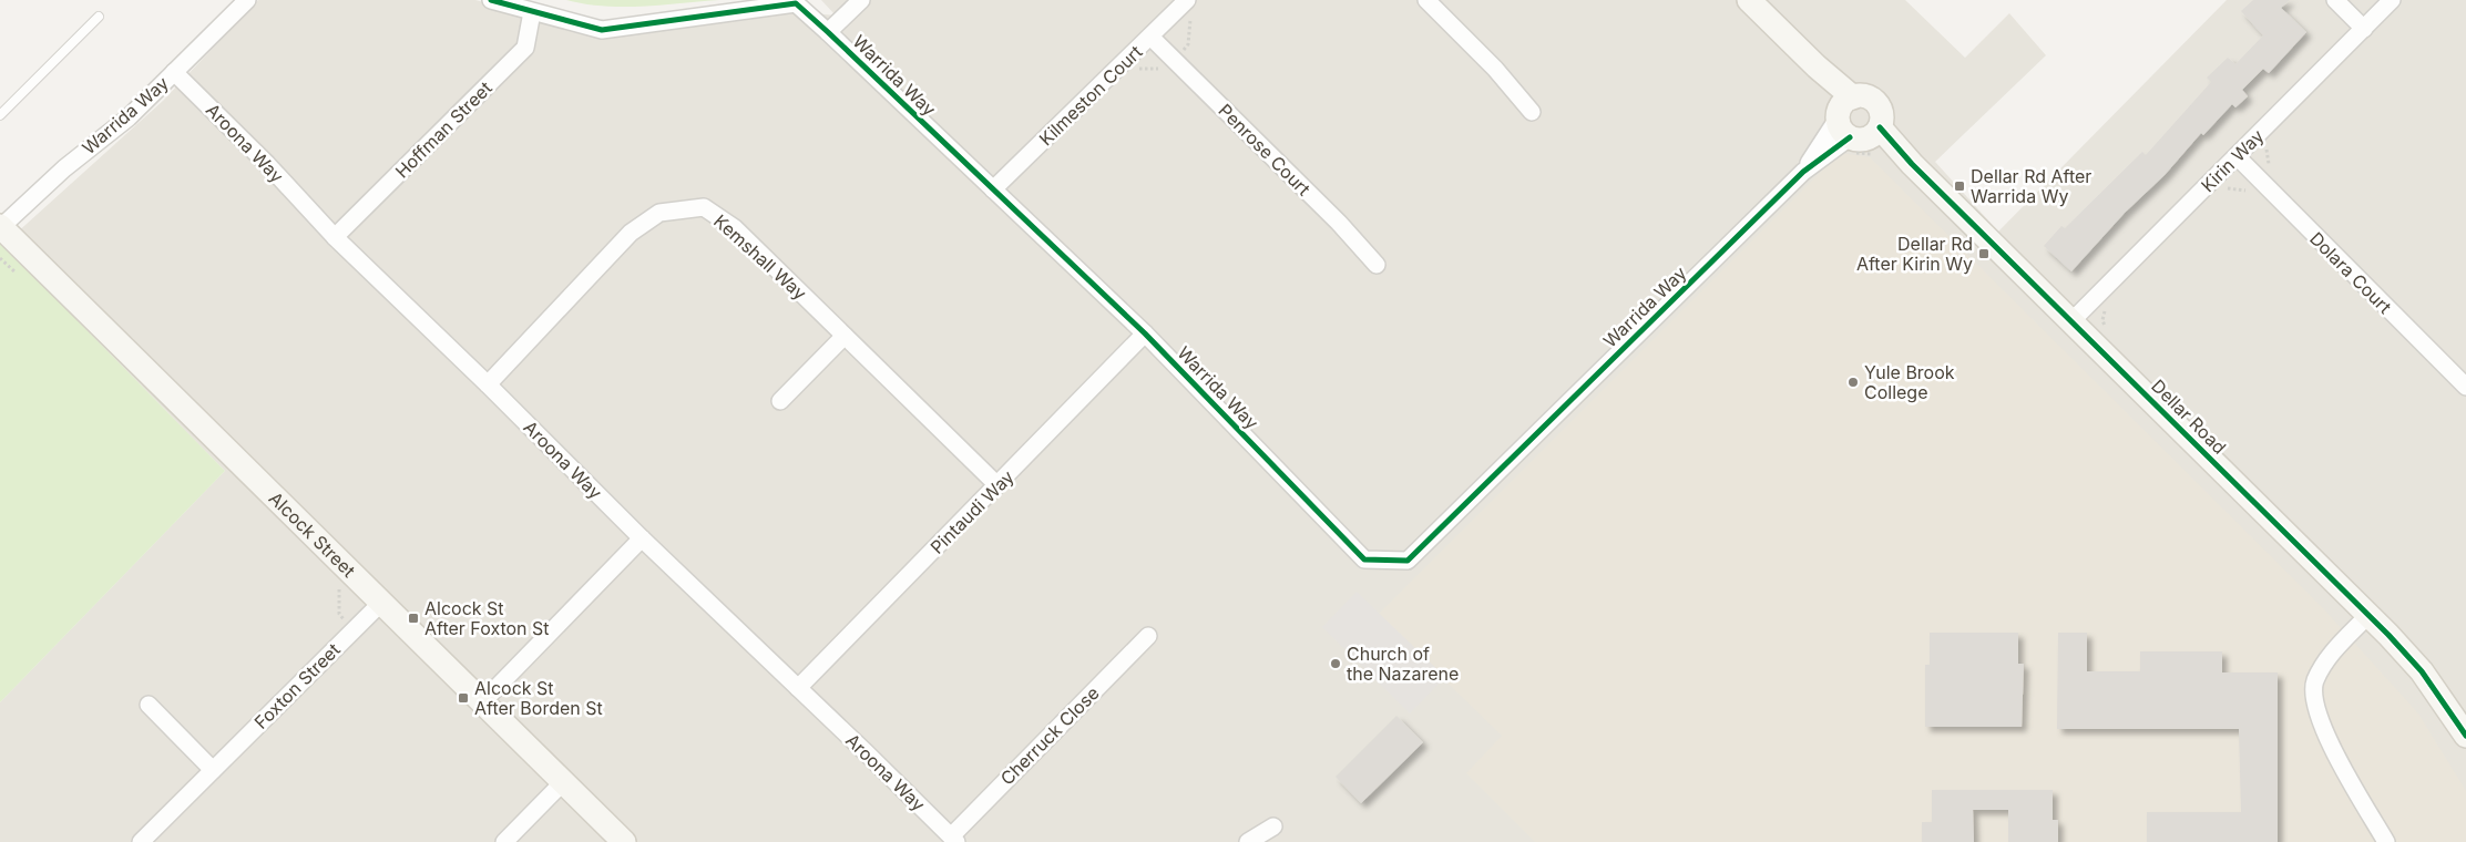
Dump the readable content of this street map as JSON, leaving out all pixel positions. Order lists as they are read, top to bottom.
{
  "streets": {
    "main road": ["Dellar Road", "Alcock Street"],
    "street": [
      "Warrida Way",
      "Kilmeston Court",
      "Hoffman Street",
      "Aroona Way",
      "Penrose Court",
      "Kirin Way",
      "Kemshall Way",
      "Dolara Court",
      "Pintaudi Way",
      "Foxton Street",
      "Cherruck Close"
    ]
  },
  "crossings": [
    ["Warrida Way", "Kilmeston Court"],
    ["Warrida Way", "Hoffman Street"],
    ["Warrida Way", "Aroona Way"],
    ["Warrida Way", "Dellar Road"],
    ["Warrida Way", "Pintaudi Way"],
    ["Warrida Way", "Alcock Street"],
    ["Kilmeston Court", "Penrose Court"],
    ["Hoffman Street", "Aroona Way"],
    ["Aroona Way", "Kemshall Way"],
    ["Aroona Way", "Pintaudi Way"],
    ["Aroona Way", "Cherruck Close"],
    ["Kirin Way", "Dolara Court"],
    ["Kirin Way", "Dellar Road"],
    ["Kemshall Way", "Pintaudi Way"],
    ["Alcock Street", "Foxton Street"]
  ],
  "places": {
    "transit": [
      "Dellar Rd After Warrida Wy",
      "Dellar Rd After Kirin Wy",
      "Alcock St After Foxton St",
      "Alcock St After Borden St"
    ],
    "other": ["Yule Brook College", "Church of the Nazarene"]
  }
}
